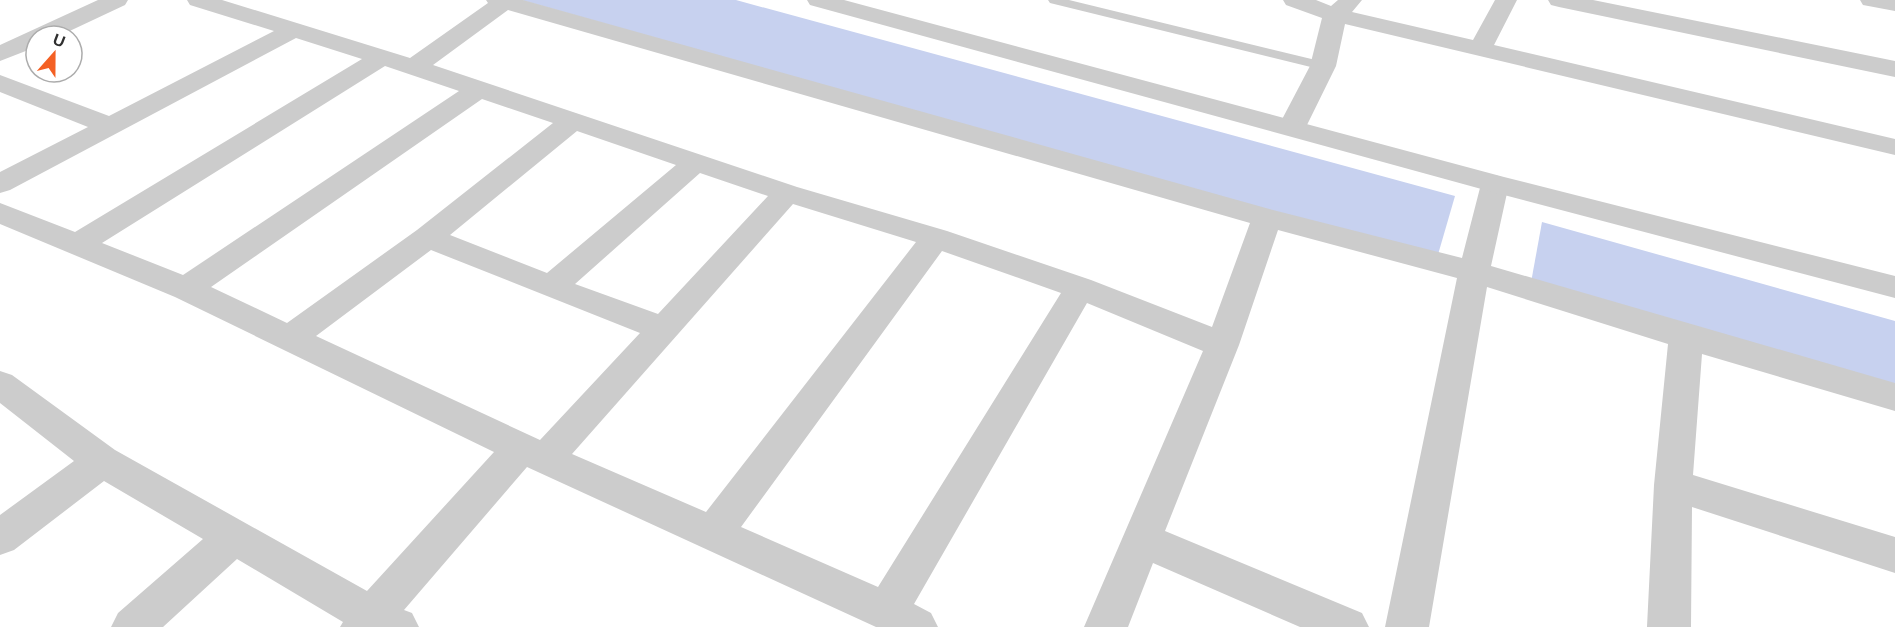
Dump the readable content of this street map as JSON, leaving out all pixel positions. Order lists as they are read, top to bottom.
{
  "north": "top"
}
